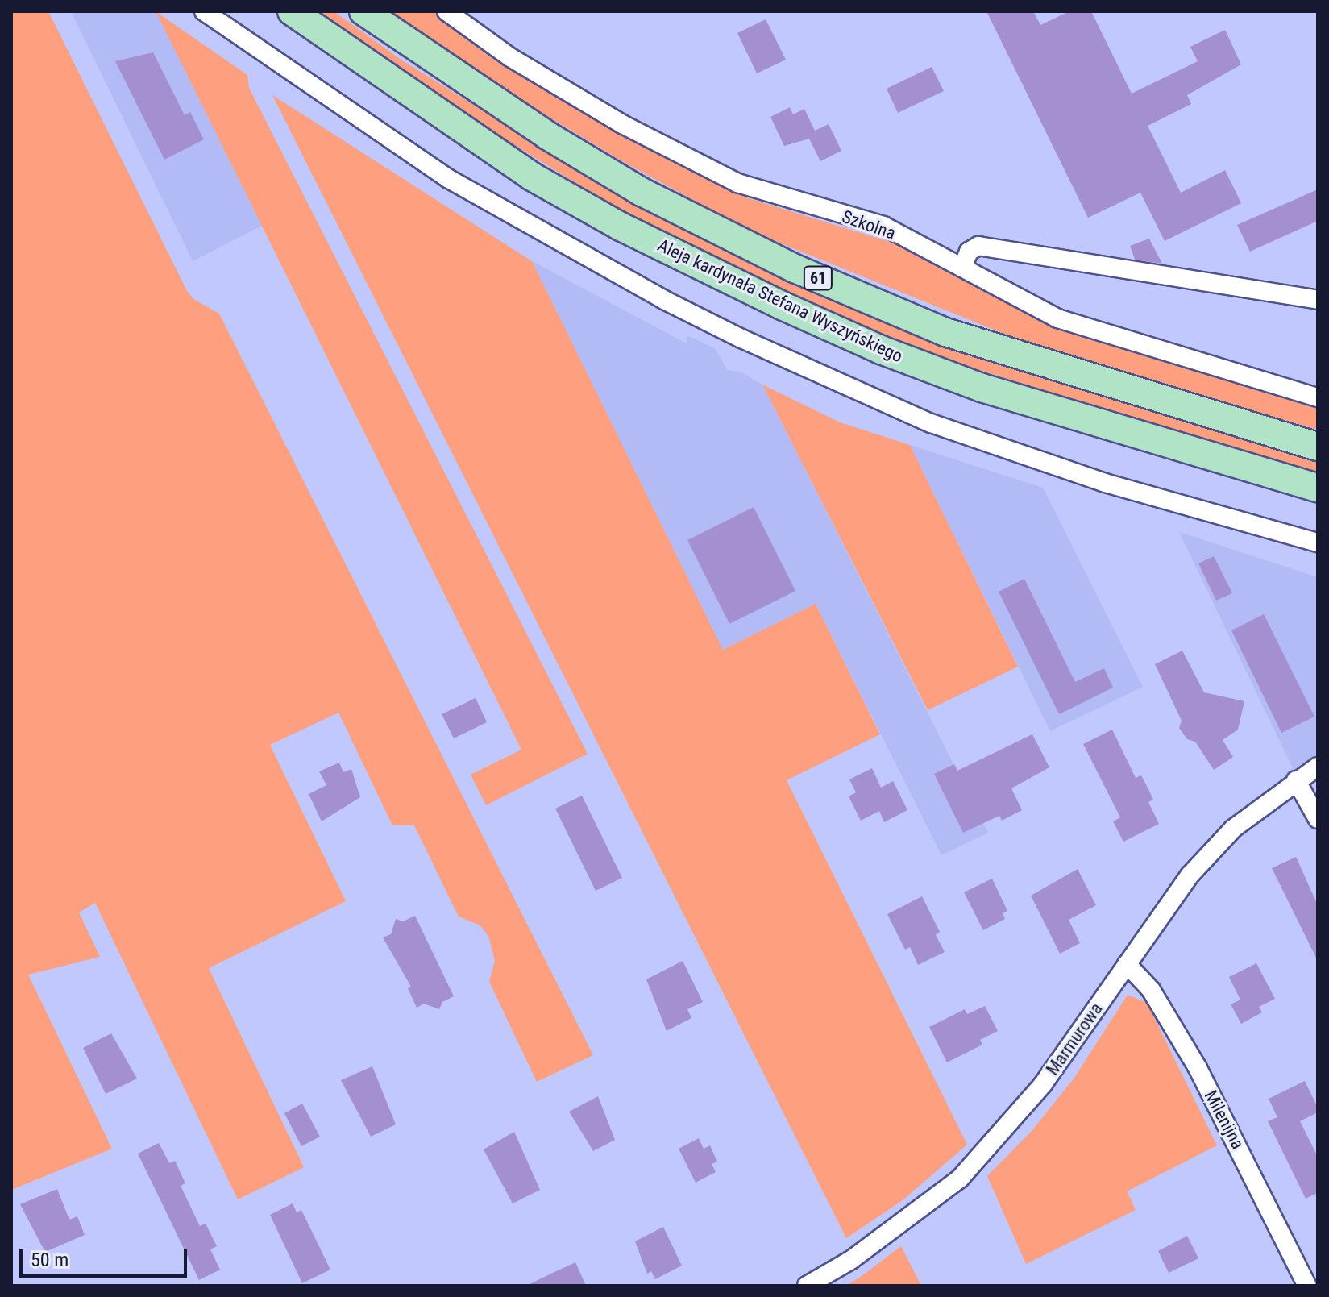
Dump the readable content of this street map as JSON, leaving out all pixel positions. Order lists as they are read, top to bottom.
{
  "streets": {
    "main road": ["61", "Aleja kardynała Stefana Wyszyńskiego"],
    "street": ["Szkolna", "Marmurowa", "Milenijna"]
  },
  "crossings": [
    ["Marmurowa", "Milenijna"]
  ],
  "scale_bar": "50 m"
}
